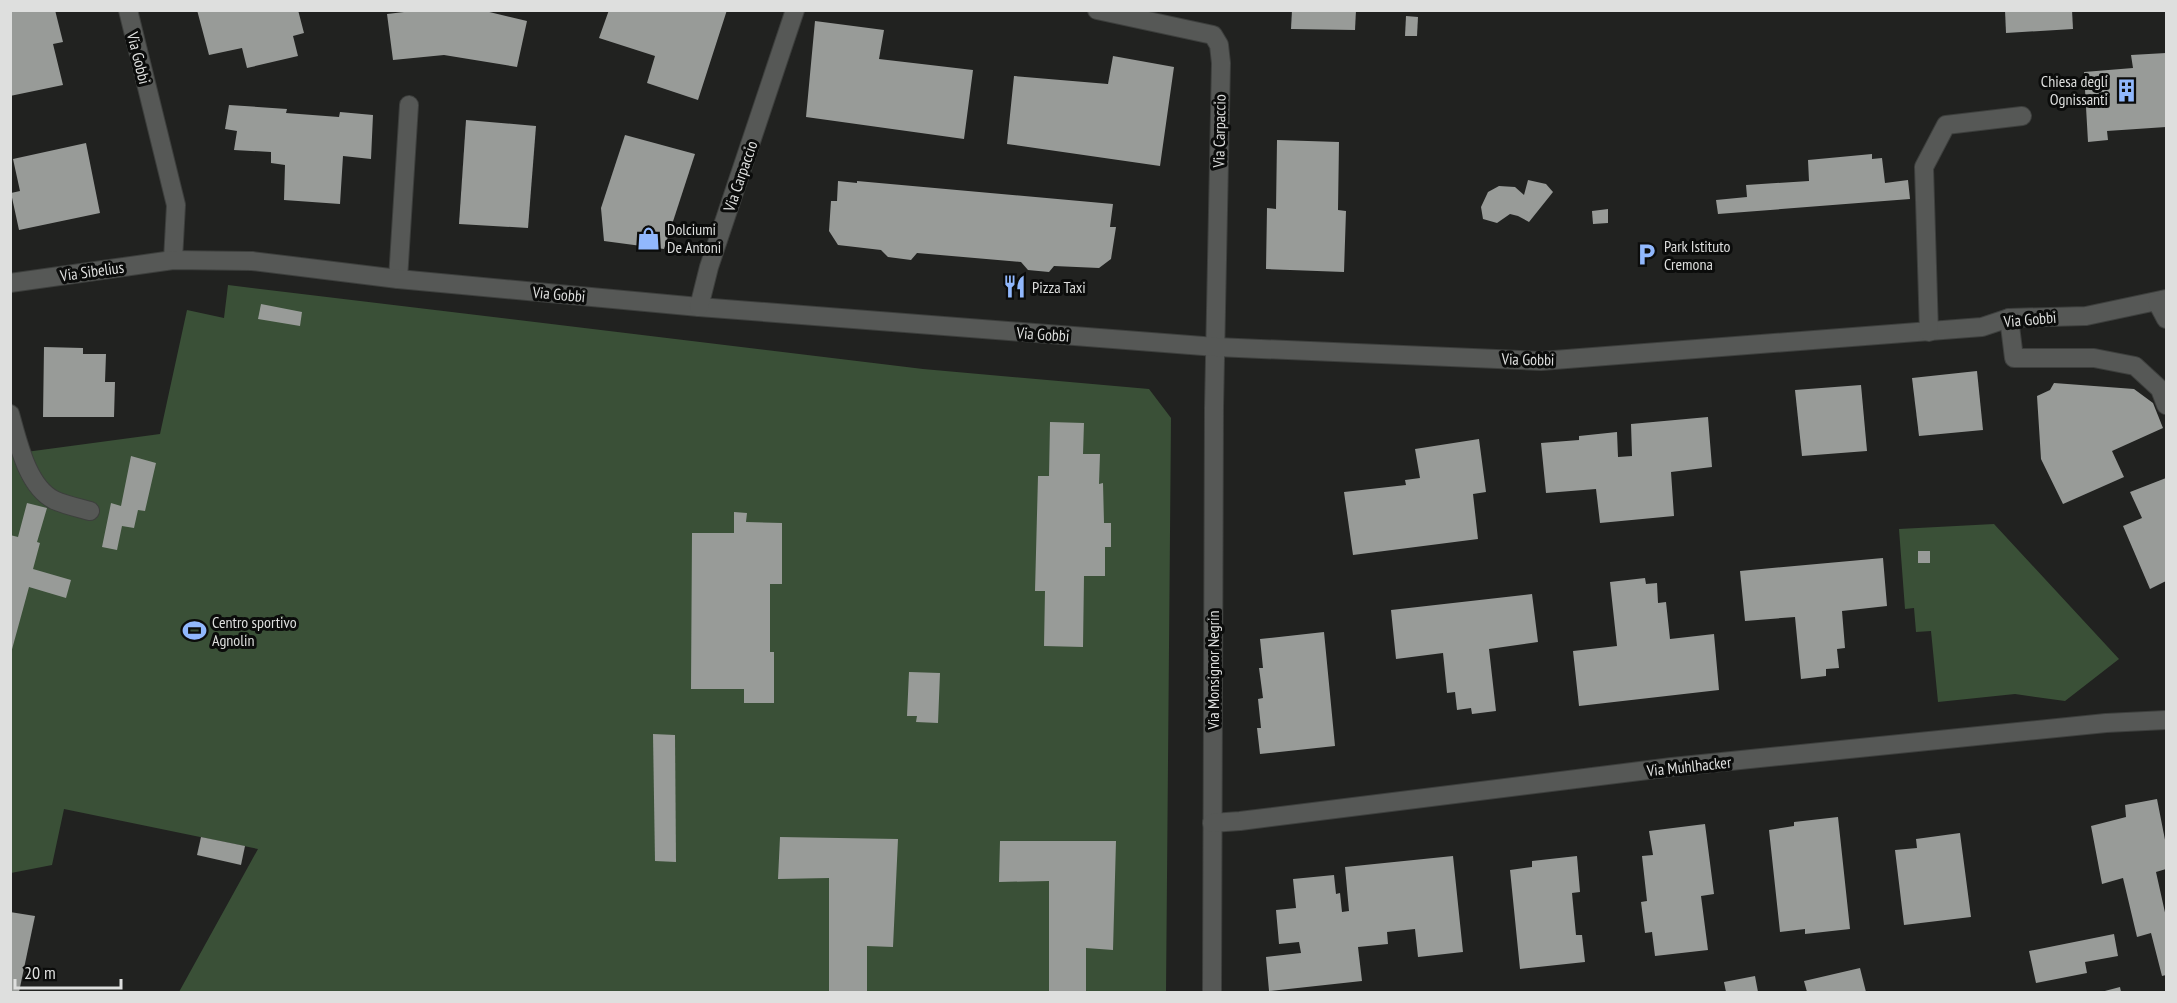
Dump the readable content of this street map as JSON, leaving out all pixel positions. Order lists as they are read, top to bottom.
{
  "streets": {
    "street": [
      "Via Gobbi",
      "Via Carpaccio",
      "Via Sibelius",
      "Via Monsignor Negrin",
      "Via Muhlhacker"
    ]
  },
  "crossings": [
    ["Via Gobbi", "Via Carpaccio"],
    ["Via Gobbi", "Via Sibelius"],
    ["Via Gobbi", "Via Monsignor Negrin"],
    ["Via Carpaccio", "Via Monsignor Negrin"],
    ["Via Monsignor Negrin", "Via Muhlhacker"]
  ],
  "places": {
    "building": ["Chiesa degli Ognissanti"],
    "shop": ["Dolciumi De Antoni"],
    "parking": ["Park Istituto Cremona"],
    "restaurant": ["Pizza Taxi"],
    "sports": ["Centro sportivo Agnolin"]
  },
  "scale_bar": "20 m"
}
